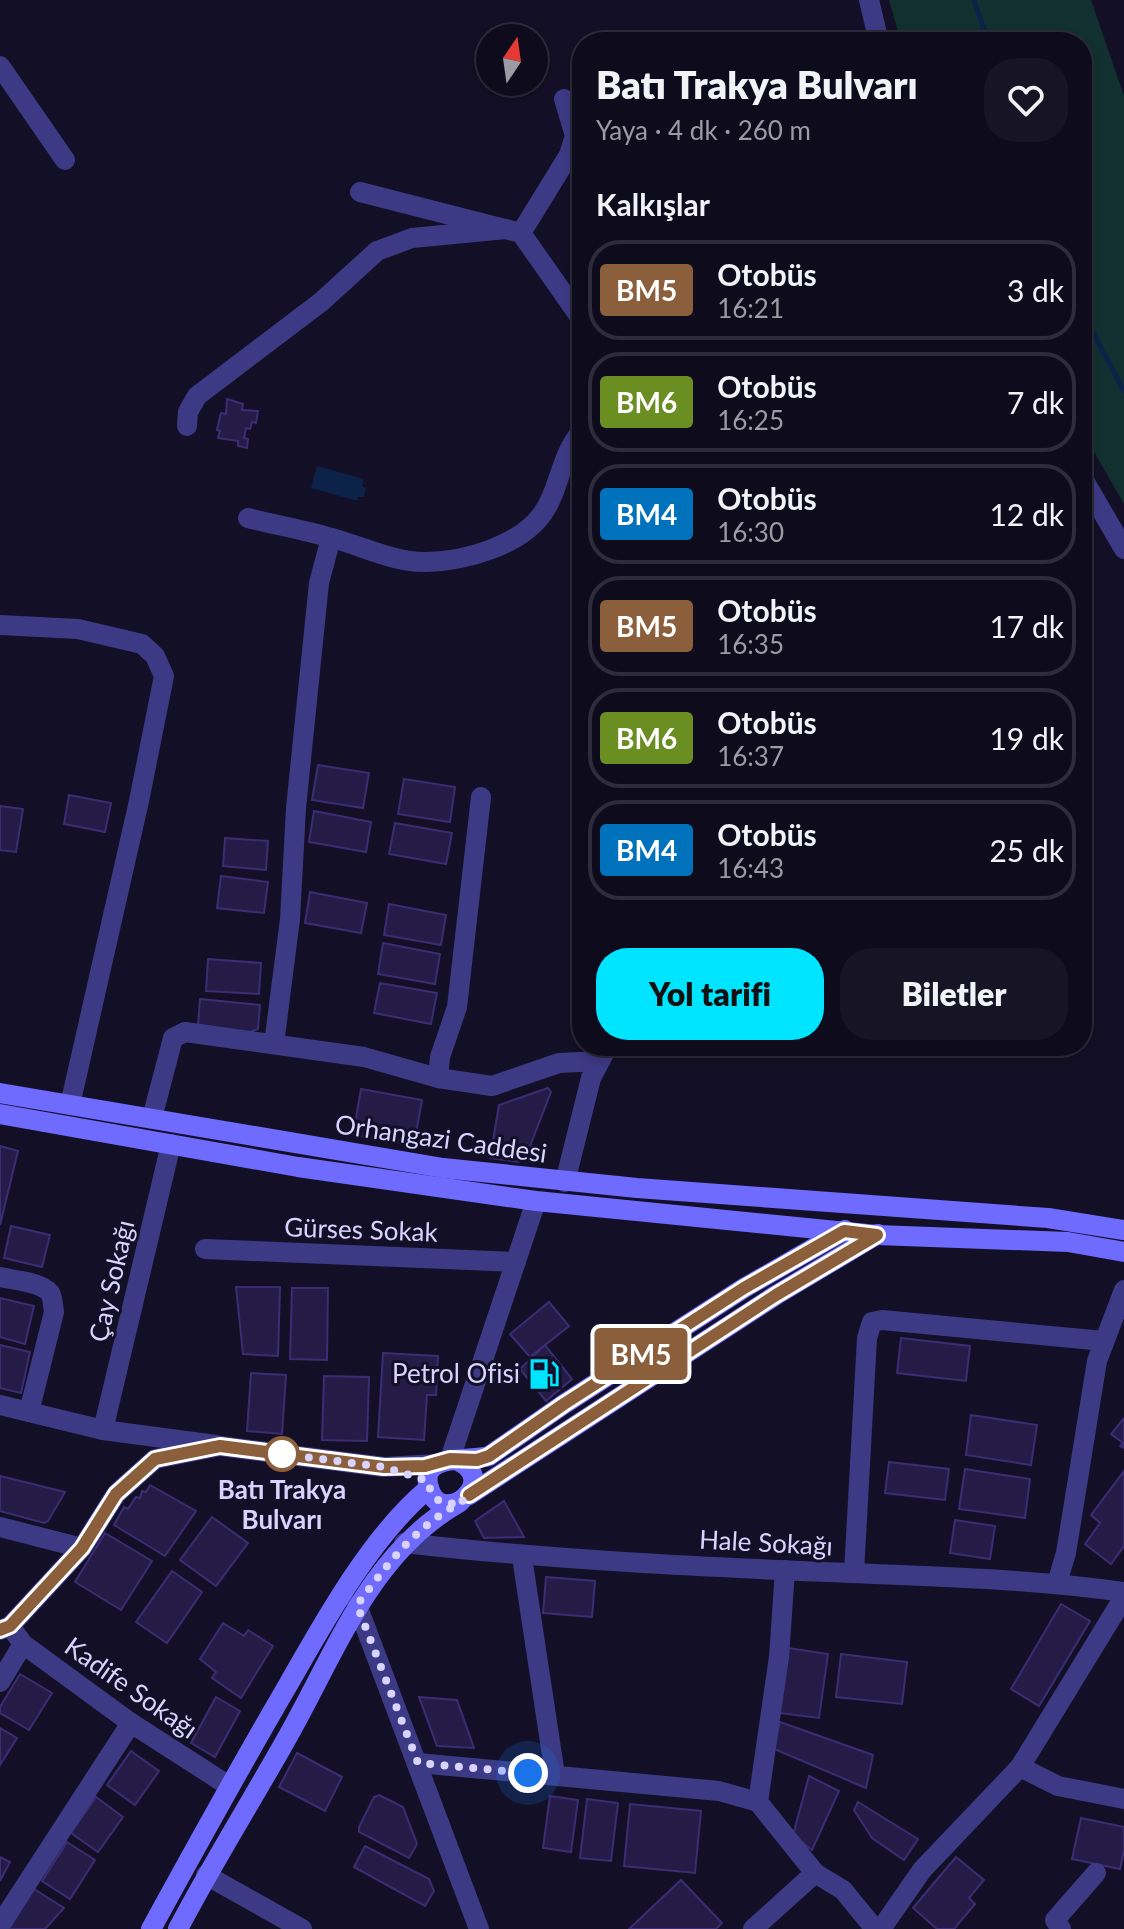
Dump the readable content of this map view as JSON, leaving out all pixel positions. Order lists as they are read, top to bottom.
{
  "streets": {
    "main road": ["Orhangazi Caddesi"],
    "street": [
      "Gürses Sokak",
      "Çay Sokağı",
      "Hale Sokağı",
      "Kadife Sokağı"
    ]
  },
  "crossings": [
    ["Orhangazi Caddesi", "Çay Sokağı"]
  ],
  "places": {
    "fuel station": ["Petrol Ofisi"],
    "other": ["Batı Trakya Bulvarı"]
  },
  "lines": ["bus line BM5"],
  "north": "top",
  "page": {
    "on_map": "BM5",
    "heading": [
      ["Batı Trakya Bulvarı", "Yaya · 4 dk · 260 m"],
      "Kalkışlar"
    ],
    "list": [
      {
        "mark": "BM5",
        "name": "Otobüs",
        "note": "16:21",
        "value": "3 dk"
      },
      {
        "mark": "BM6",
        "name": "Otobüs",
        "note": "16:25",
        "value": "7 dk"
      },
      {
        "mark": "BM4",
        "name": "Otobüs",
        "note": "16:30",
        "value": "12 dk"
      },
      {
        "mark": "BM5",
        "name": "Otobüs",
        "note": "16:35",
        "value": "17 dk"
      },
      {
        "mark": "BM6",
        "name": "Otobüs",
        "note": "16:37",
        "value": "19 dk"
      },
      {
        "mark": "BM4",
        "name": "Otobüs",
        "note": "16:43",
        "value": "25 dk"
      }
    ],
    "buttons": ["Yol tarifi", "Biletler"]
  }
}
